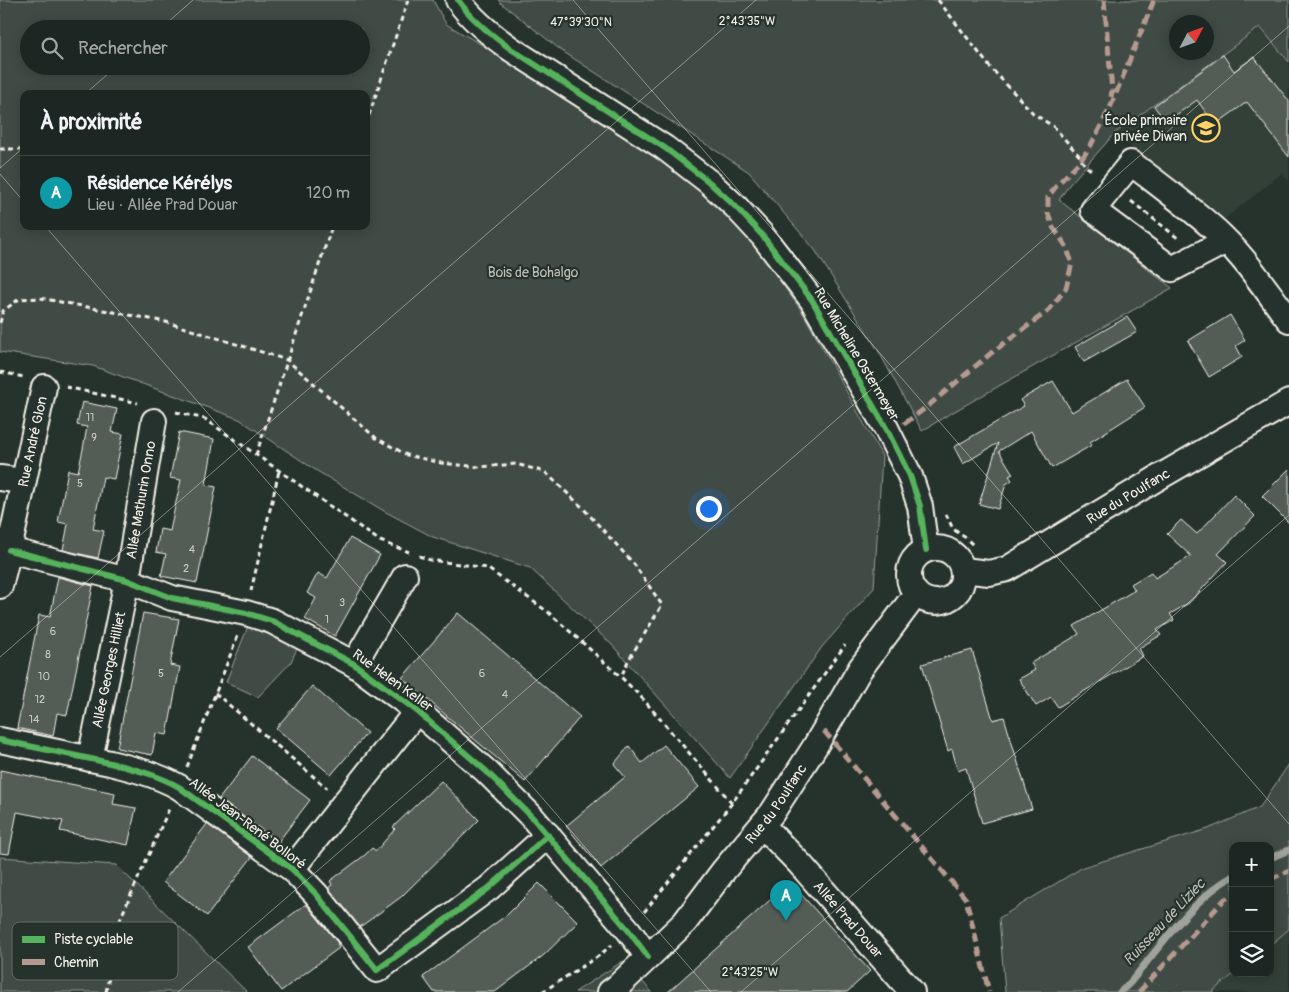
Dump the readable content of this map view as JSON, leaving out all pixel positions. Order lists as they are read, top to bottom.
{
  "streets": {
    "street": [
      "Rue Micheline Ostermeyer",
      "Rue André Glon",
      "Rue du Poulfanc",
      "Allée Mathurin Onno",
      "Allée Georges Hilliet",
      "Rue Helen Keller",
      "Allée Jean-René Bolloré",
      "Allée Prad Douar"
    ]
  },
  "crossings": [
    ["Rue Micheline Ostermeyer", "Rue du Poulfanc"],
    ["Rue André Glon", "Rue Helen Keller"],
    ["Rue du Poulfanc", "Rue Helen Keller"],
    ["Rue du Poulfanc", "Allée Prad Douar"],
    ["Allée Mathurin Onno", "Allée Georges Hilliet"],
    ["Allée Mathurin Onno", "Rue Helen Keller"],
    ["Allée Georges Hilliet", "Rue Helen Keller"],
    ["Allée Georges Hilliet", "Allée Jean-René Bolloré"],
    ["Rue Helen Keller", "Allée Jean-René Bolloré"]
  ],
  "water": ["Ruisseau de Liziec"],
  "parks": ["Bois de Bohalgo"],
  "places": {
    "school or university": ["École primaire privée Diwan"]
  },
  "house_numbers": [
    "11",
    "9",
    "5",
    "4",
    "2",
    "3",
    "1",
    "6",
    "8",
    "5",
    "6",
    "10",
    "4",
    "12",
    "14"
  ],
  "legend": ["Piste cyclable", "Chemin"],
  "north": "top right",
  "page": {
    "search": "Rechercher",
    "heading": "À proximité",
    "list": [
      {
        "mark": "A",
        "name": "Résidence Kérélys",
        "note": "Lieu · Allée Prad Douar",
        "value": "120 m"
      }
    ],
    "map_buttons": ["+", "−"],
    "pins": "A"
  },
  "coordinates": ["2°43'35\"W", "47°39'30\"N", "2°43'25\"W"]
}
